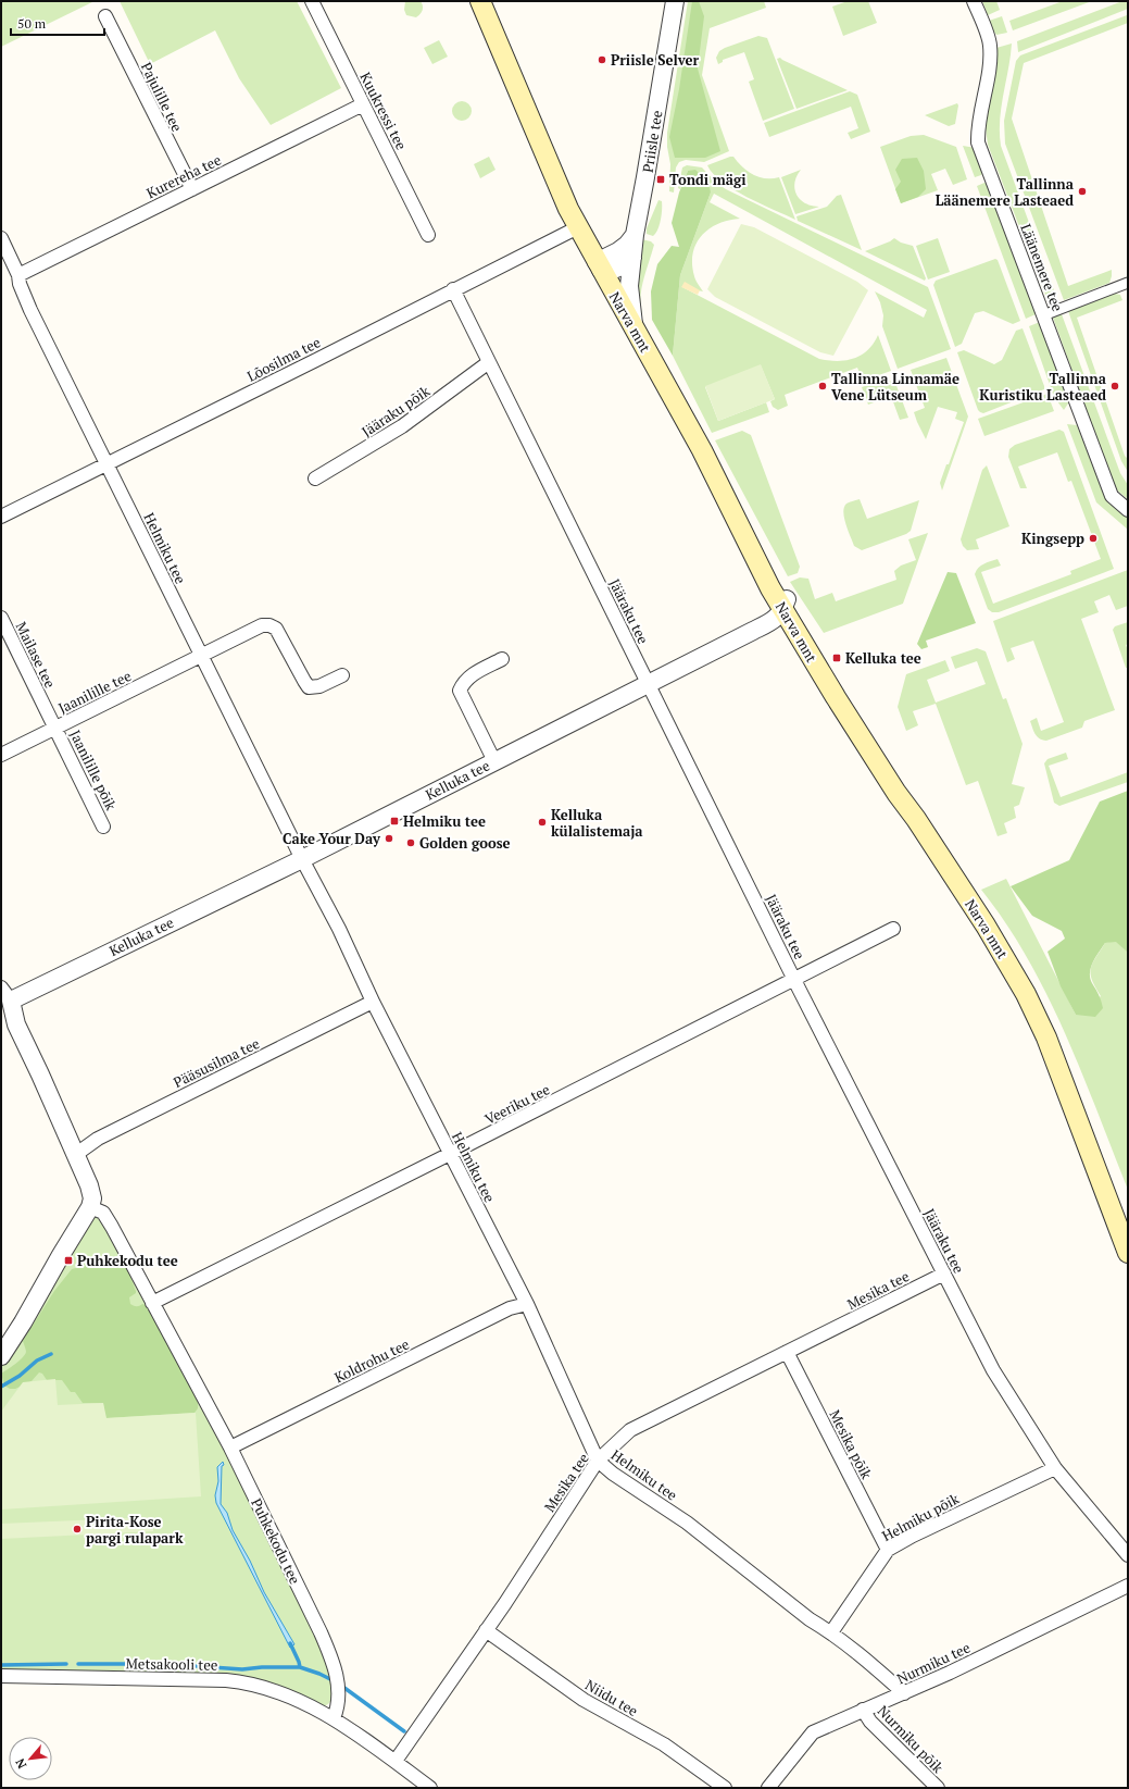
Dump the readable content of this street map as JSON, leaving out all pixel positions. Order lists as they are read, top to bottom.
{
  "streets": {
    "main road": ["Narva mnt"],
    "street": [
      "Pajulille tee",
      "Kuukressi tee",
      "Priisle tee",
      "Kurereha tee",
      "Läänemere tee",
      "Lõosilma tee",
      "Jääraku põik",
      "Helmiku tee",
      "Jääraku tee",
      "Mailase tee",
      "Jaanilille tee",
      "Jaanilille põik",
      "Kelluka tee",
      "Pääsusilma tee",
      "Veeriku tee",
      "Mesika tee",
      "Koldrohu tee",
      "Mesika põik",
      "Helmiku põik",
      "Puhkekodu tee",
      "Nurmiku tee",
      "Metsakooli tee",
      "Niidu tee",
      "Nurmiku põik"
    ]
  },
  "crossings": [
    ["Pajulille tee", "Kurereha tee"],
    ["Kuukressi tee", "Kurereha tee"],
    ["Priisle tee", "Narva mnt"],
    ["Kurereha tee", "Helmiku tee"],
    ["Narva mnt", "Lõosilma tee"],
    ["Narva mnt", "Kelluka tee"],
    ["Lõosilma tee", "Helmiku tee"],
    ["Lõosilma tee", "Jääraku tee"],
    ["Jääraku põik", "Jääraku tee"],
    ["Helmiku tee", "Jaanilille tee"],
    ["Helmiku tee", "Kelluka tee"],
    ["Helmiku tee", "Pääsusilma tee"],
    ["Helmiku tee", "Veeriku tee"],
    ["Helmiku tee", "Mesika tee"],
    ["Helmiku tee", "Koldrohu tee"],
    ["Helmiku tee", "Helmiku põik"],
    ["Helmiku tee", "Nurmiku tee"],
    ["Jääraku tee", "Kelluka tee"],
    ["Jääraku tee", "Veeriku tee"],
    ["Jääraku tee", "Mesika tee"],
    ["Jääraku tee", "Helmiku põik"],
    ["Mailase tee", "Jaanilille tee"],
    ["Mailase tee", "Jaanilille põik"],
    ["Jaanilille tee", "Jaanilille põik"],
    ["Veeriku tee", "Puhkekodu tee"],
    ["Mesika tee", "Mesika põik"],
    ["Mesika tee", "Niidu tee"],
    ["Koldrohu tee", "Puhkekodu tee"],
    ["Mesika põik", "Helmiku põik"],
    ["Puhkekodu tee", "Metsakooli tee"],
    ["Nurmiku tee", "Nurmiku põik"]
  ],
  "places": {
    "other": [
      "Priisle Selver",
      "Tallinna Läänemere Lasteaed",
      "Tallinna Linnamäe Vene Lütseum",
      "Tallinna Kuristiku Lasteaed",
      "Kingsepp",
      "Kelluka külalistemaja",
      "Cake Your Day",
      "Golden goose",
      "Pirita-Kose pargi rulapark"
    ],
    "transit": [
      "Tondi mägi",
      "Kelluka tee",
      "Helmiku tee",
      "Puhkekodu tee"
    ]
  },
  "scale_bar": "50 m",
  "north": "bottom left"
}
